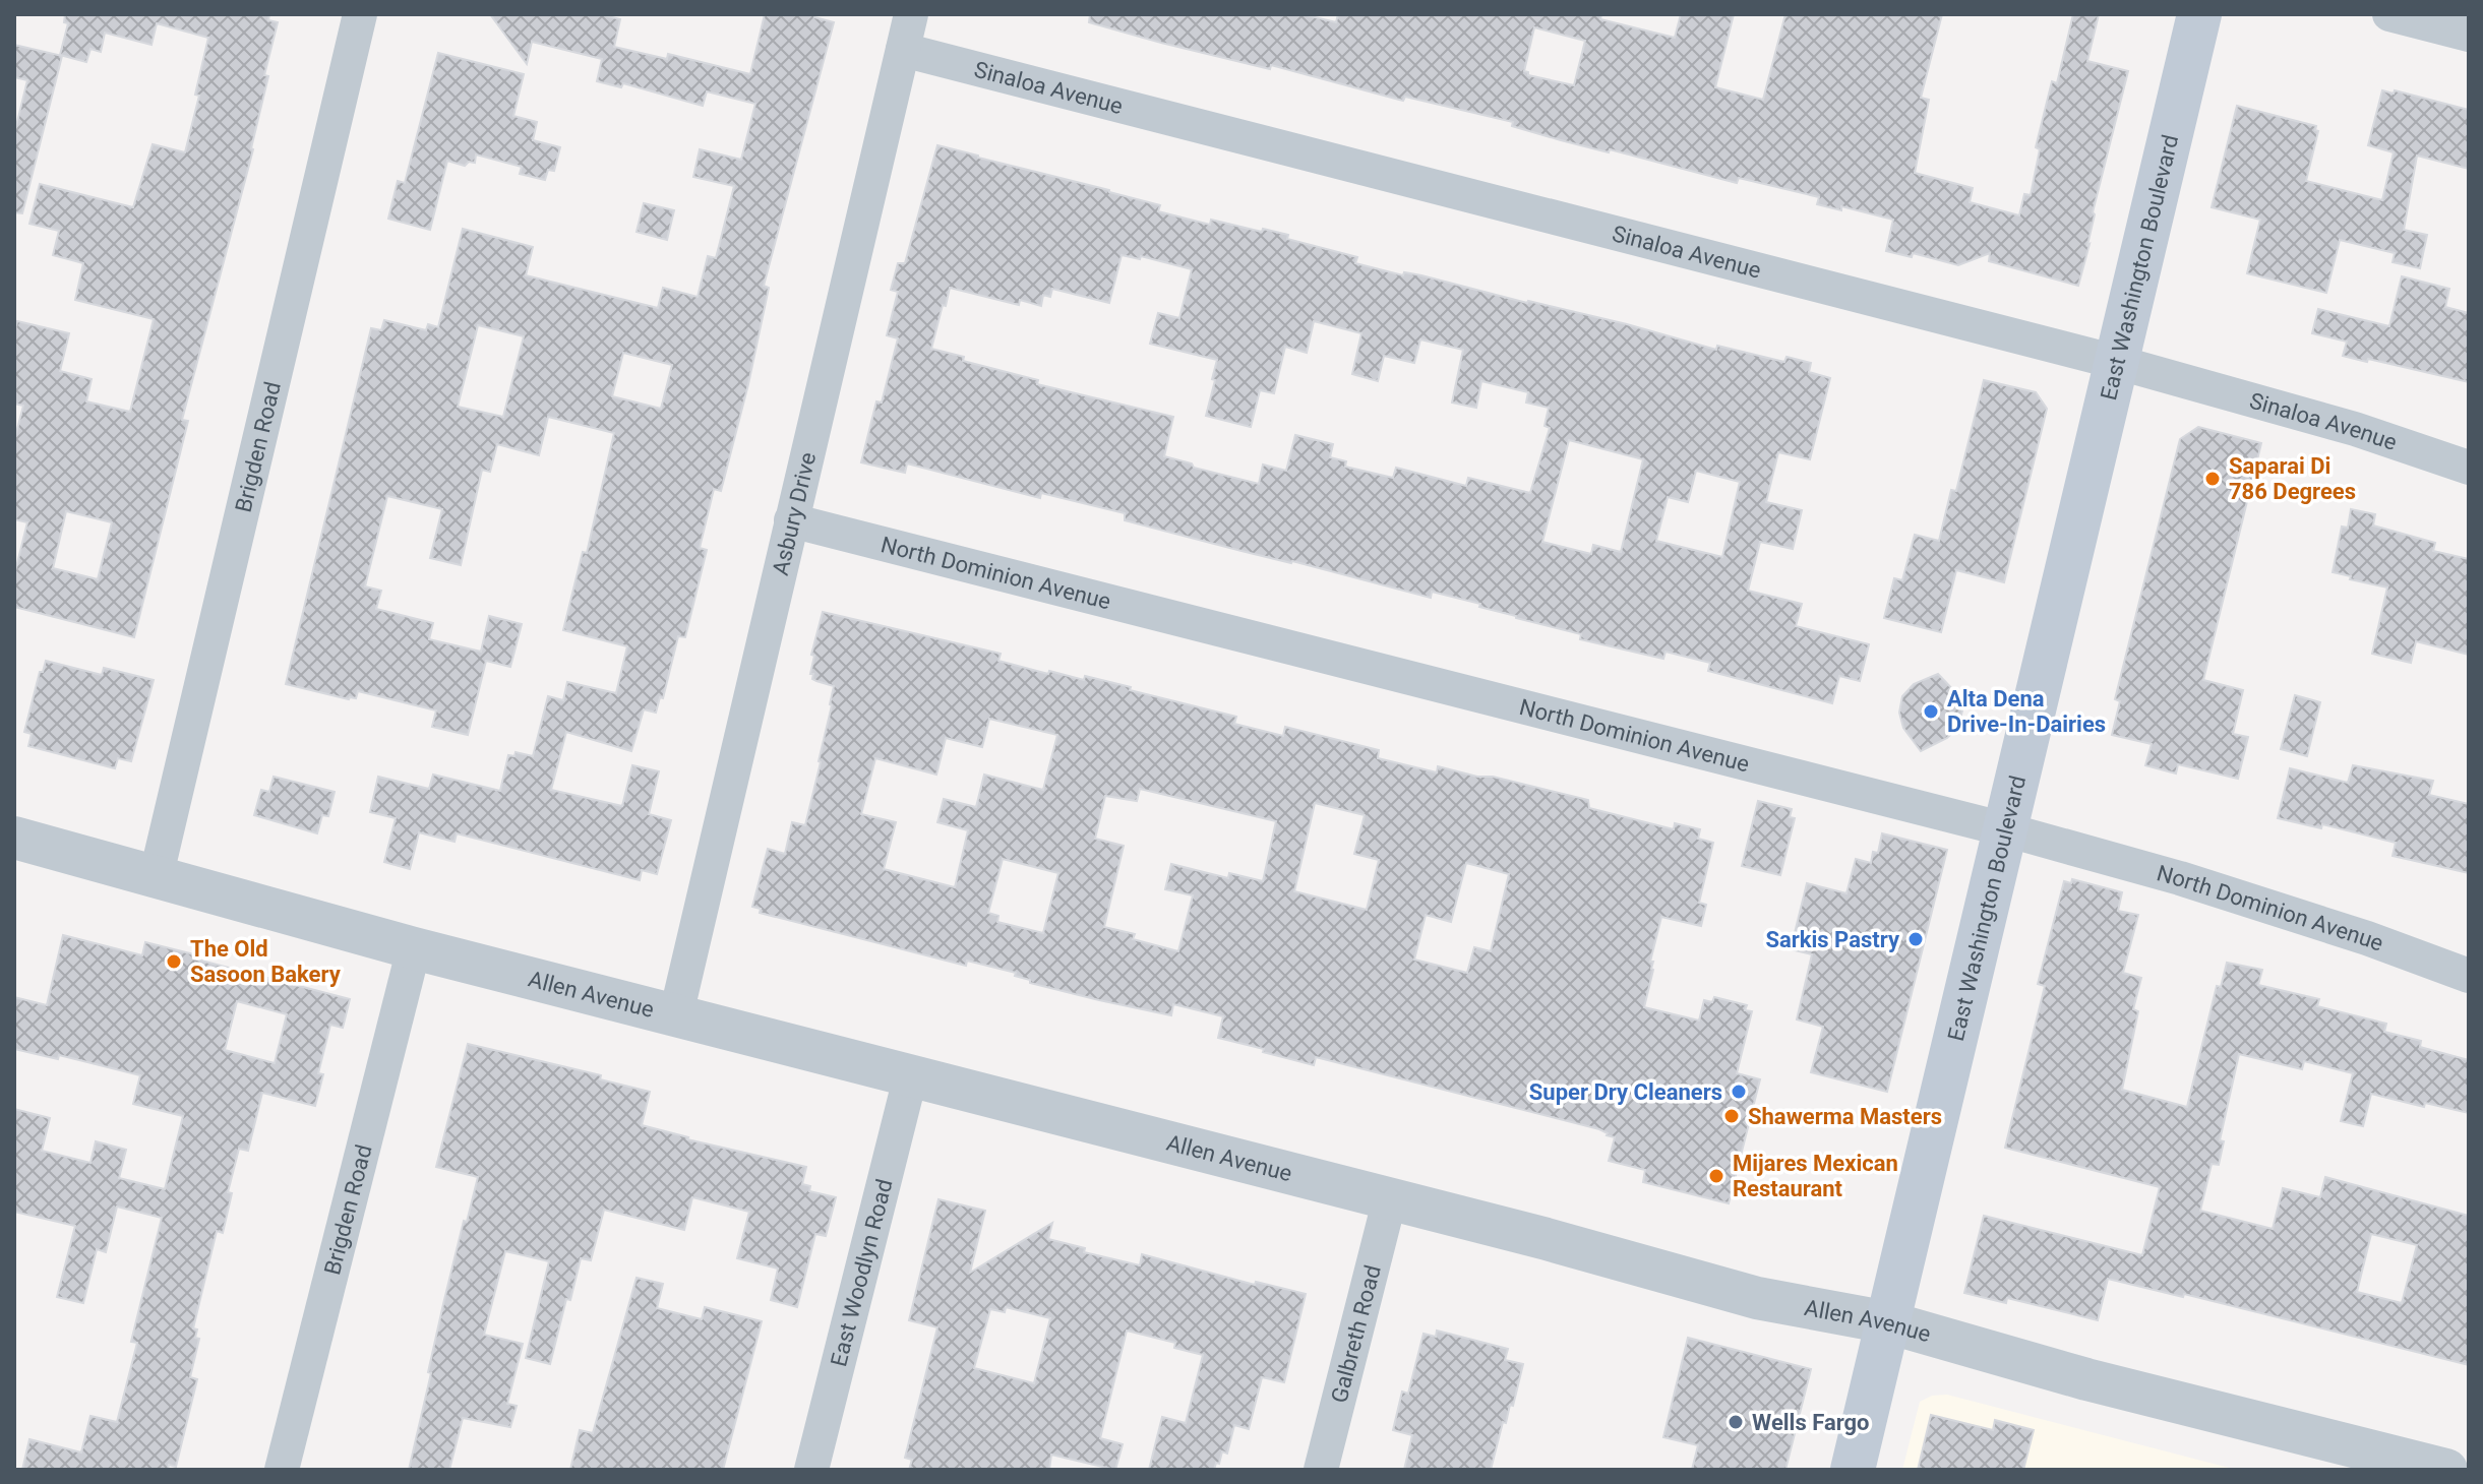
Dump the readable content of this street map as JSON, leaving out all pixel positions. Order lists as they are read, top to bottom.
{
  "streets": {
    "main road": ["East Washington Boulevard"],
    "street": [
      "Sinaloa Avenue",
      "Brigden Road",
      "Asbury Drive",
      "North Dominion Avenue",
      "Allen Avenue",
      "East Woodlyn Road",
      "Galbreth Road"
    ]
  },
  "crossings": [
    ["Sinaloa Avenue", "East Washington Boulevard"],
    ["Sinaloa Avenue", "Asbury Drive"],
    ["East Washington Boulevard", "North Dominion Avenue"],
    ["East Washington Boulevard", "Allen Avenue"],
    ["Brigden Road", "Allen Avenue"],
    ["Asbury Drive", "North Dominion Avenue"],
    ["Asbury Drive", "Allen Avenue"],
    ["Allen Avenue", "East Woodlyn Road"],
    ["Allen Avenue", "Galbreth Road"]
  ],
  "places": [
    "Saparai Di 786 Degrees",
    "Alta Dena Drive-In-Dairies",
    "Sarkis Pastry",
    "The Old Sasoon Bakery",
    "Super Dry Cleaners",
    "Shawerma Masters",
    "Mijares Mexican Restaurant",
    "Wells Fargo"
  ]
}
